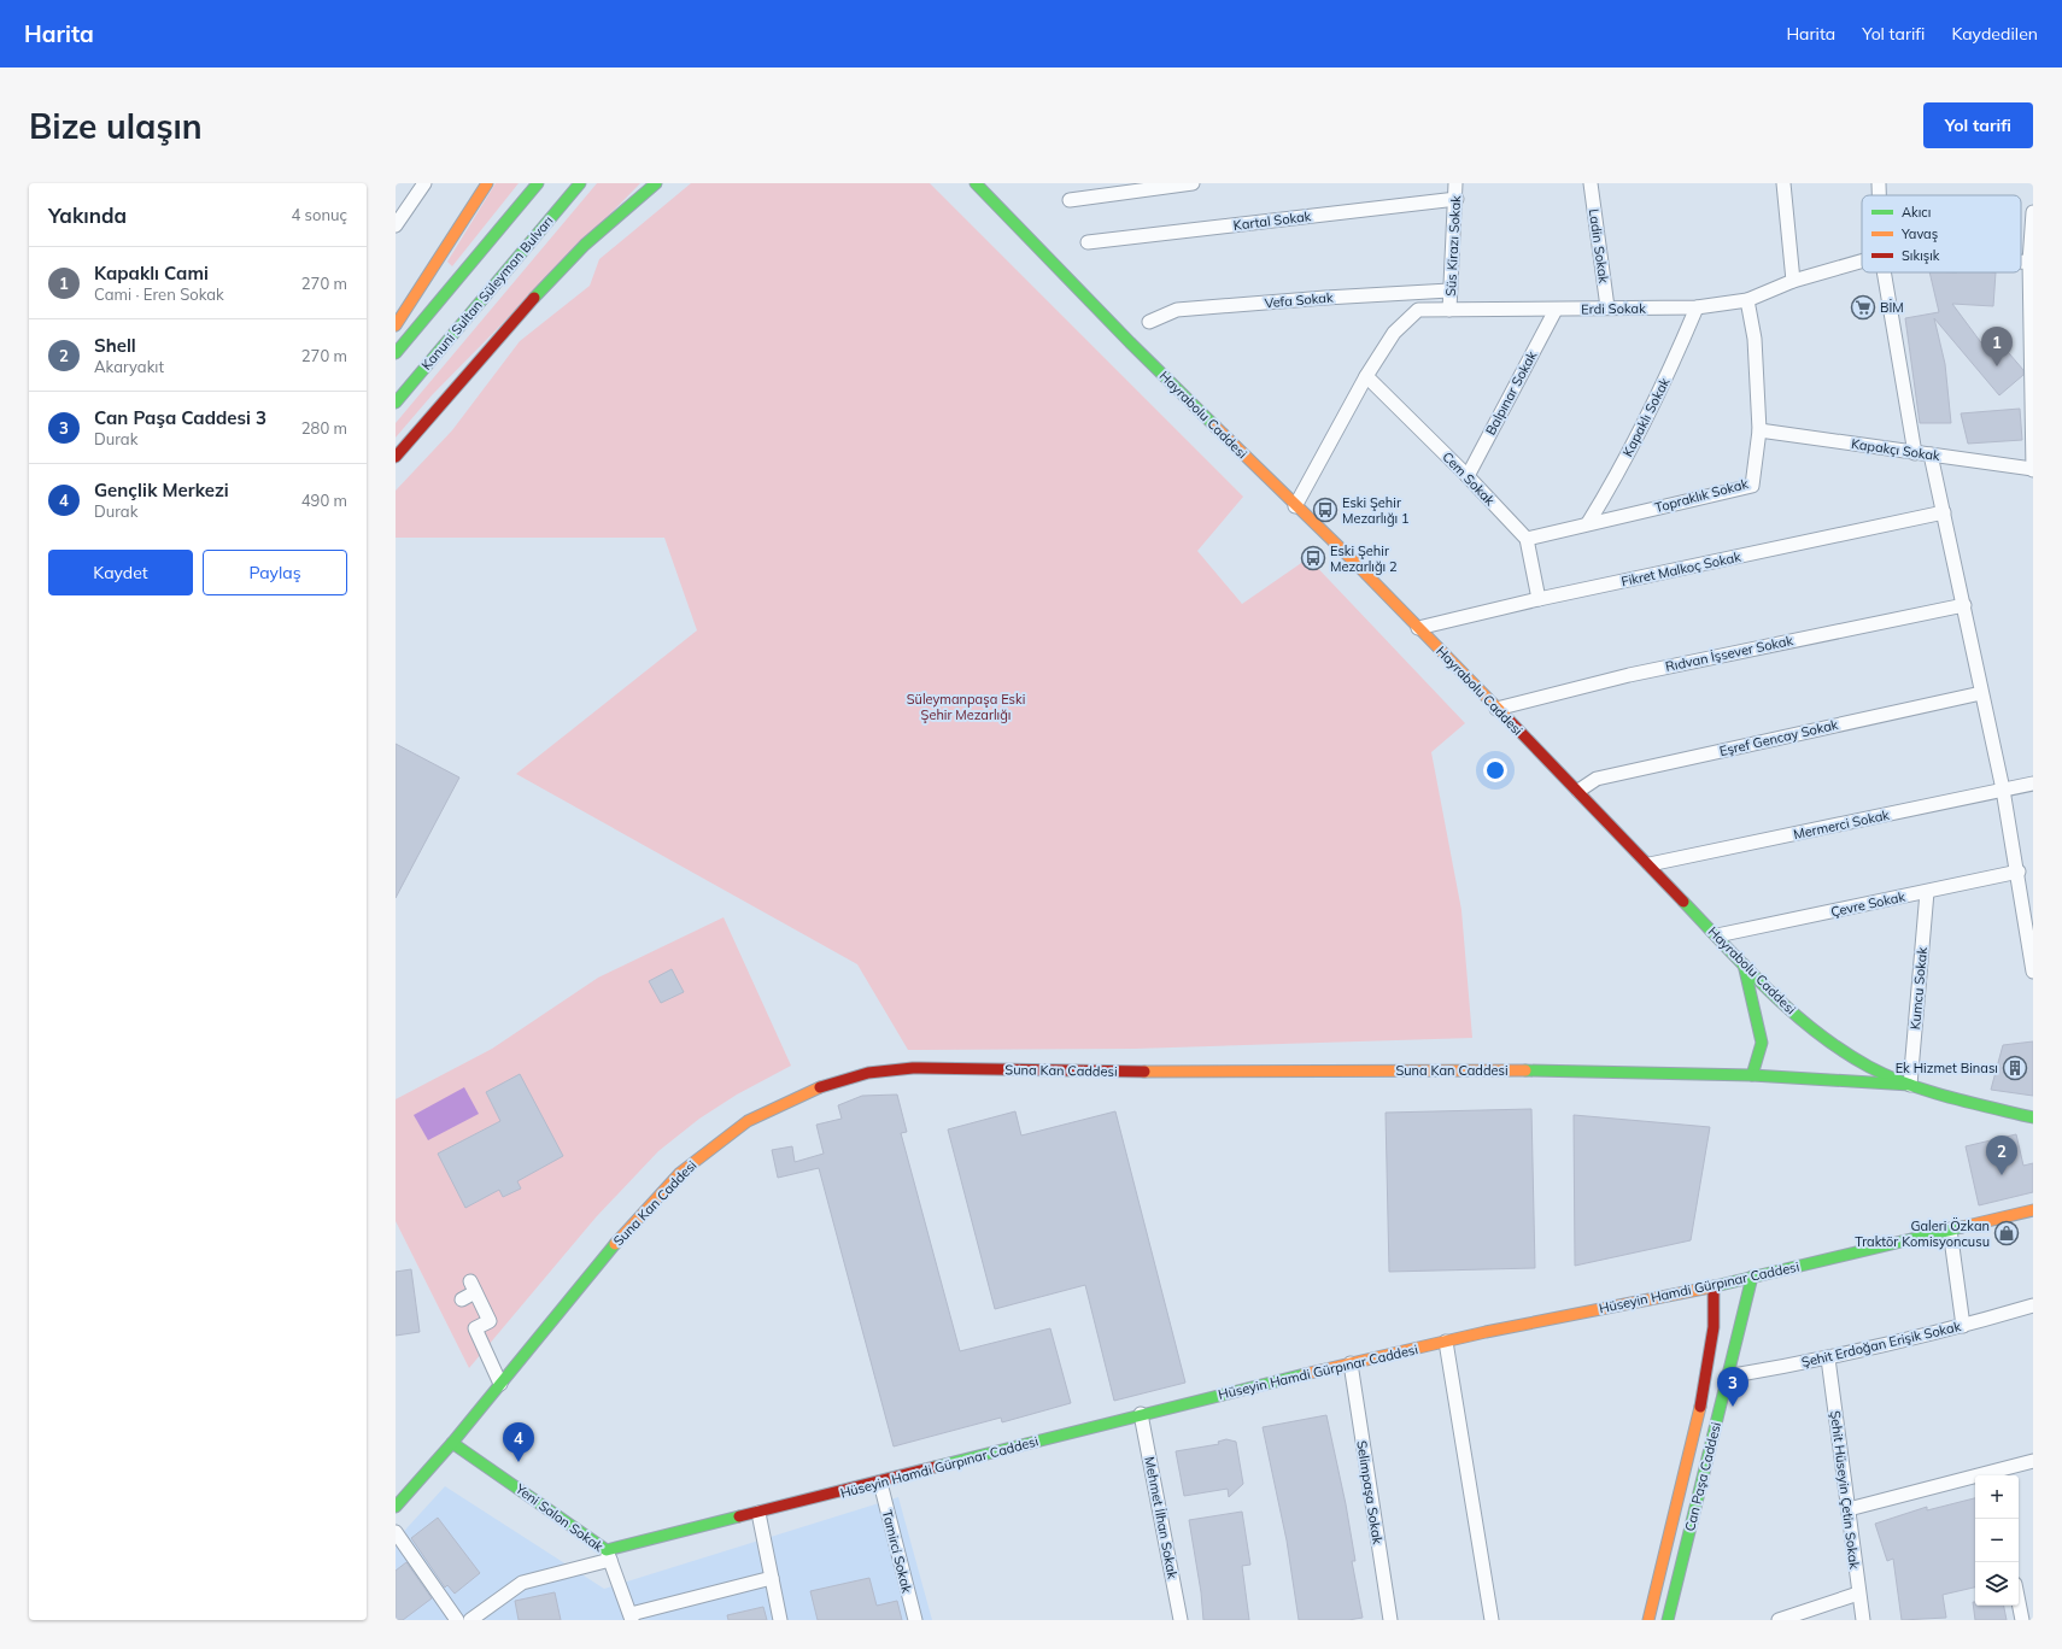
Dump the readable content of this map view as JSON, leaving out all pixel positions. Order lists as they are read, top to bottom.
{
  "streets": {
    "main road": [
      "Kanuni Sultan Süleyman Bulvarı",
      "Hayrabolu Caddesi",
      "Suna Kan Caddesi",
      "Hüseyin Hamdi Gürpınar Caddesi",
      "Can Paşa Caddesi",
      "Yeni Salon Sokak"
    ],
    "street": [
      "Kartal Sokak",
      "Süs Kirazı Sokak",
      "Ladin Sokak",
      "Vefa Sokak",
      "Erdi Sokak",
      "Balpınar Sokak",
      "Kapaklı Sokak",
      "Kapakçı Sokak",
      "Cem Sokak",
      "Topraklık Sokak",
      "Fikret Malkoç Sokak",
      "Rıdvan İşsever Sokak",
      "Eşref Gencay Sokak",
      "Mermerci Sokak",
      "Çevre Sokak",
      "Kumcu Sokak",
      "Şehit Erdoğan Erişik Sokak",
      "Şehit Hüseyin Çetin Sokak",
      "Selimpaşa Sokak",
      "Mehmet İlhan Sokak",
      "Tamirci Sokak"
    ]
  },
  "crossings": [
    ["Kartal Sokak", "Süs Kirazı Sokak"],
    ["Süs Kirazı Sokak", "Vefa Sokak"],
    ["Süs Kirazı Sokak", "Erdi Sokak"],
    ["Ladin Sokak", "Erdi Sokak"],
    ["Erdi Sokak", "Balpınar Sokak"],
    ["Erdi Sokak", "Hayrabolu Caddesi"],
    ["Erdi Sokak", "Kapaklı Sokak"],
    ["Erdi Sokak", "Cem Sokak"],
    ["Erdi Sokak", "Topraklık Sokak"],
    ["Balpınar Sokak", "Cem Sokak"],
    ["Hayrabolu Caddesi", "Fikret Malkoç Sokak"],
    ["Hayrabolu Caddesi", "Rıdvan İşsever Sokak"],
    ["Hayrabolu Caddesi", "Eşref Gencay Sokak"],
    ["Hayrabolu Caddesi", "Mermerci Sokak"],
    ["Hayrabolu Caddesi", "Çevre Sokak"],
    ["Hayrabolu Caddesi", "Kumcu Sokak"],
    ["Hayrabolu Caddesi", "Suna Kan Caddesi"],
    ["Kapaklı Sokak", "Topraklık Sokak"],
    ["Kapakçı Sokak", "Topraklık Sokak"],
    ["Cem Sokak", "Topraklık Sokak"],
    ["Çevre Sokak", "Kumcu Sokak"],
    ["Kumcu Sokak", "Suna Kan Caddesi"],
    ["Suna Kan Caddesi", "Yeni Salon Sokak"],
    ["Hüseyin Hamdi Gürpınar Caddesi", "Can Paşa Caddesi"],
    ["Hüseyin Hamdi Gürpınar Caddesi", "Selimpaşa Sokak"],
    ["Hüseyin Hamdi Gürpınar Caddesi", "Yeni Salon Sokak"],
    ["Hüseyin Hamdi Gürpınar Caddesi", "Mehmet İlhan Sokak"],
    ["Hüseyin Hamdi Gürpınar Caddesi", "Tamirci Sokak"],
    ["Şehit Erdoğan Erişik Sokak", "Can Paşa Caddesi"],
    ["Şehit Erdoğan Erişik Sokak", "Şehit Hüseyin Çetin Sokak"]
  ],
  "parks": ["Süleymanpaşa Eski Şehir Mezarlığı"],
  "places": {
    "supermarket": ["BİM"],
    "bus stop": ["Eski Şehir Mezarlığı 1", "Eski Şehir Mezarlığı 2"],
    "building": ["Ek Hizmet Binası"],
    "shop": ["Galeri Özkan Traktör Komisyoncusu"]
  },
  "legend": ["Akıcı", "Yavaş", "Sıkışık"],
  "page": {
    "header": "Harita",
    "nav": ["Harita", "Yol tarifi", "Kaydedilen"],
    "buttons": [
      "Yol tarifi",
      ["Kaydet", "Paylaş"]
    ],
    "title": "Bize ulaşın",
    "heading": ["Yakında", "4 sonuç"],
    "list": [
      {
        "mark": "1",
        "name": "Kapaklı Cami",
        "note": "Cami · Eren Sokak",
        "value": "270 m"
      },
      {
        "mark": "2",
        "name": "Shell",
        "note": "Akaryakıt",
        "value": "270 m"
      },
      {
        "mark": "3",
        "name": "Can Paşa Caddesi 3",
        "note": "Durak",
        "value": "280 m"
      },
      {
        "mark": "4",
        "name": "Gençlik Merkezi",
        "note": "Durak",
        "value": "490 m"
      }
    ],
    "pins": [
      "1",
      "2",
      "3",
      "4"
    ],
    "map_buttons": ["+", "−"]
  }
}
